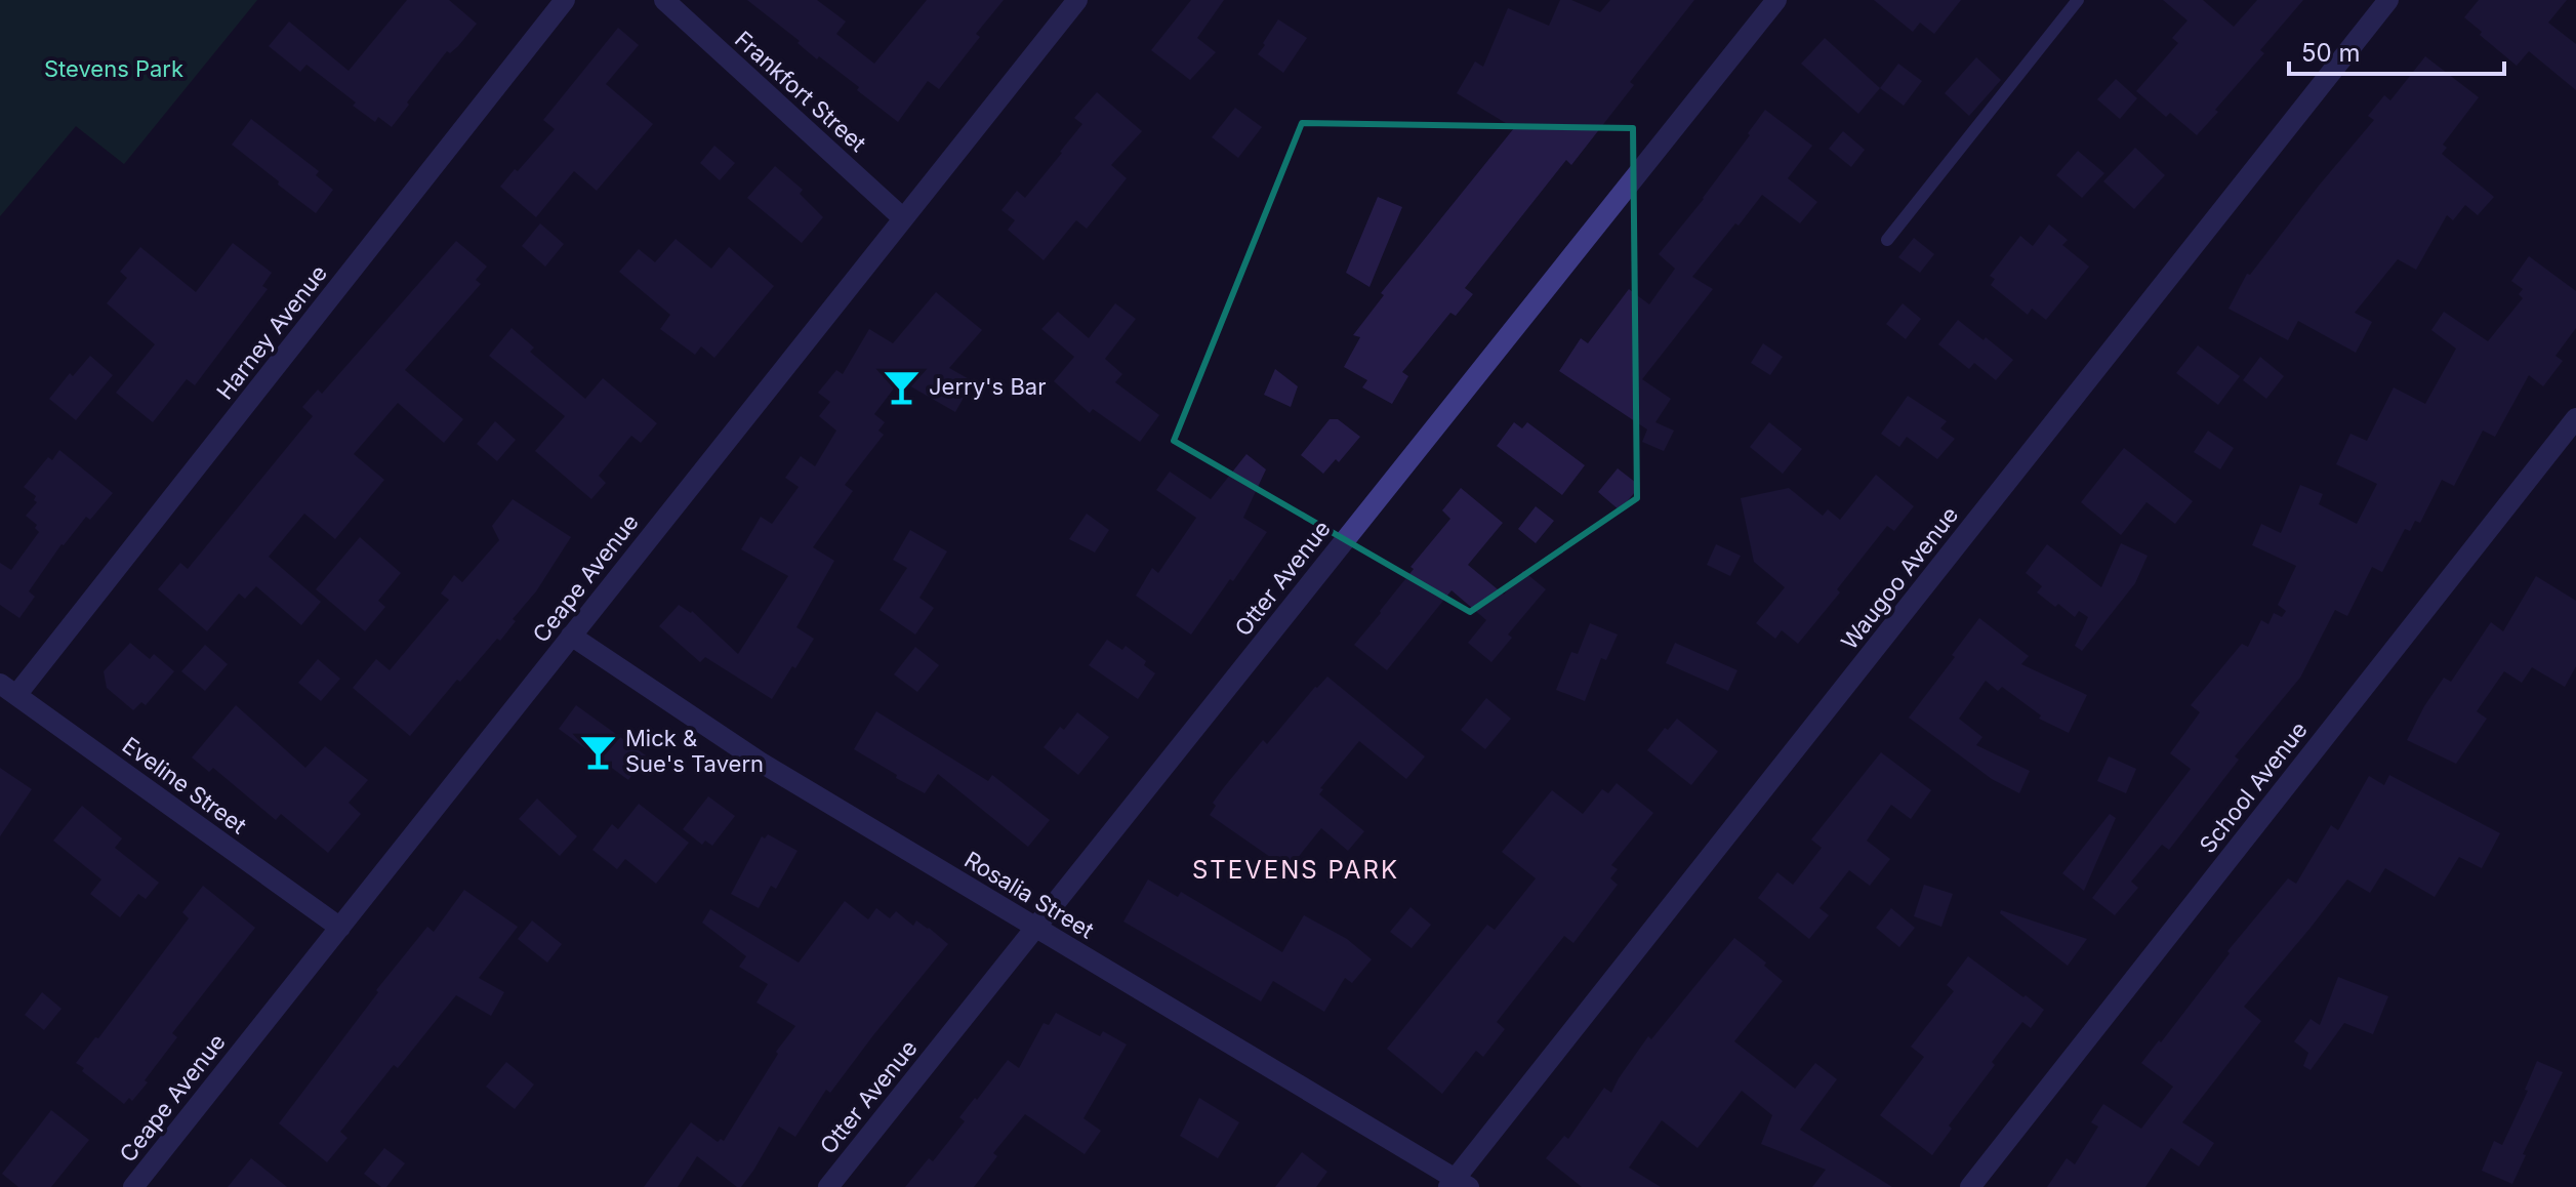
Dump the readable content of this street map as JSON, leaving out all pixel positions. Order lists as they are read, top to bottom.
{
  "streets": {
    "street": [
      "Frankfort Street",
      "Harney Avenue",
      "Ceape Avenue",
      "Otter Avenue",
      "Waugoo Avenue",
      "Eveline Street",
      "School Avenue",
      "Rosalia Street"
    ]
  },
  "crossings": [
    ["Frankfort Street", "Ceape Avenue"],
    ["Harney Avenue", "Eveline Street"],
    ["Ceape Avenue", "Eveline Street"],
    ["Ceape Avenue", "Rosalia Street"],
    ["Otter Avenue", "Rosalia Street"],
    ["Waugoo Avenue", "Rosalia Street"]
  ],
  "districts": ["STEVENS PARK"],
  "parks": ["Stevens Park"],
  "places": {
    "bar": ["Jerry's Bar", "Mick & Sue's Tavern"]
  },
  "scale_bar": "50 m"
}
